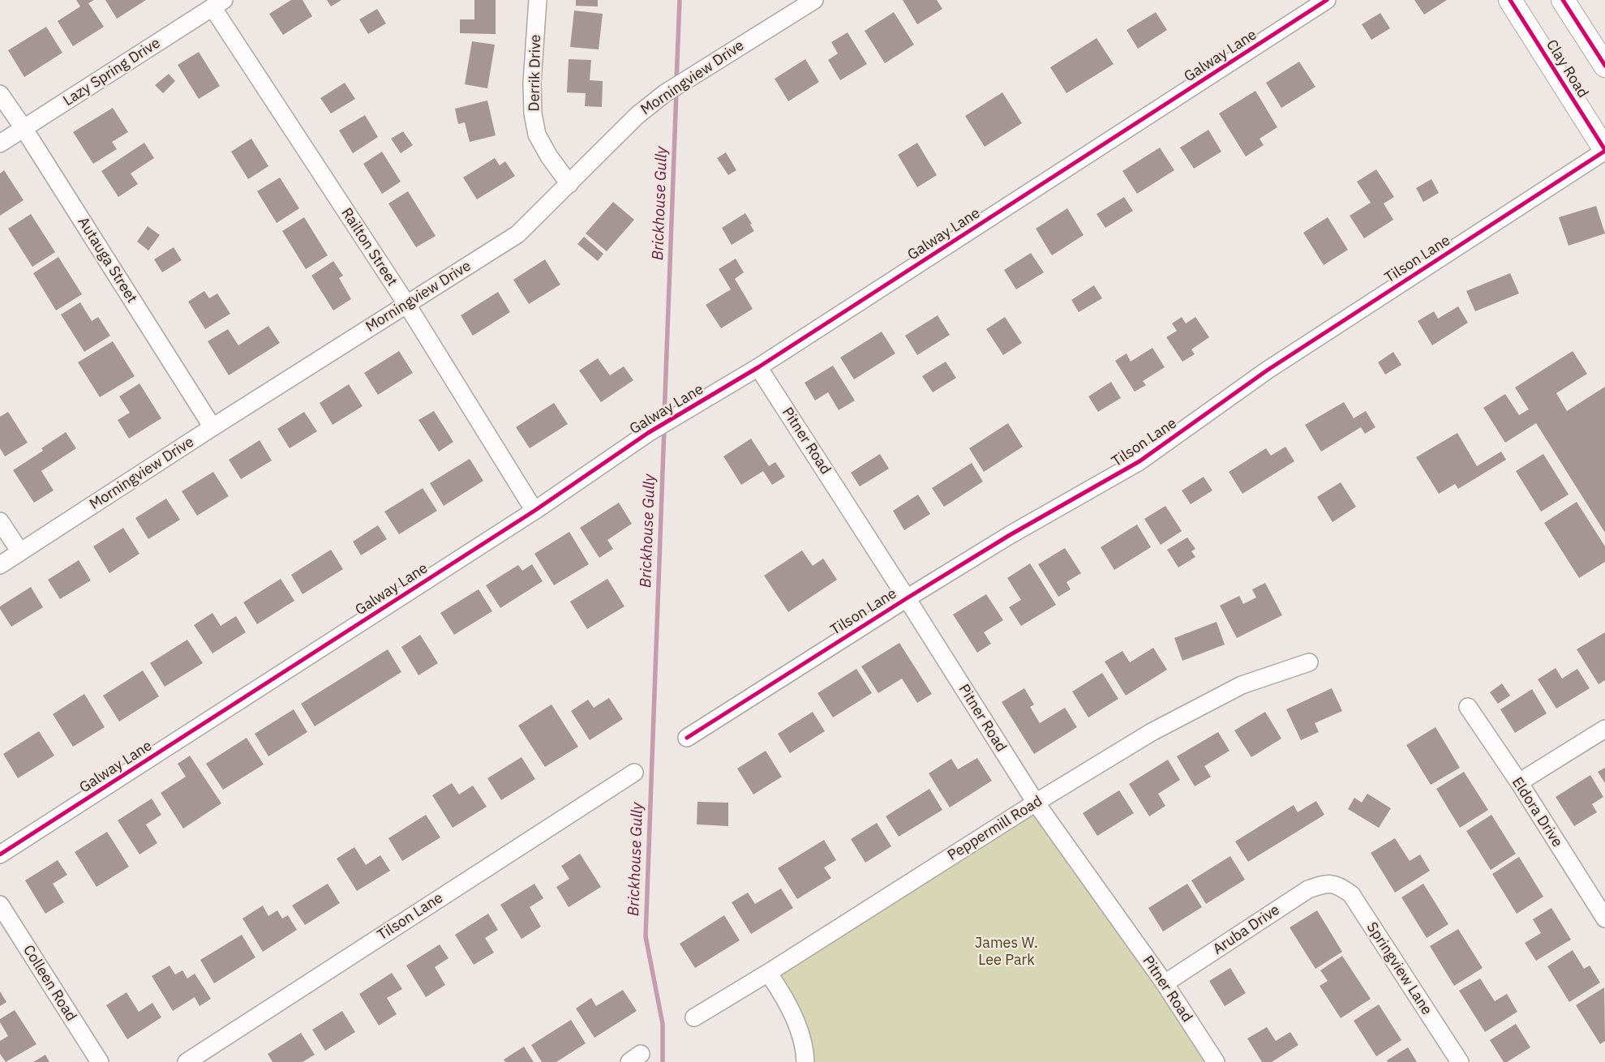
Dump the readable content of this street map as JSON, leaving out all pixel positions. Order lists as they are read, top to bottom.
{
  "streets": {
    "main road": ["Clay Road"],
    "street": [
      "Galway Lane",
      "Lazy Spring Drive",
      "Derrik Drive",
      "Morningview Drive",
      "Railton Street",
      "Tilson Lane",
      "Autauga Street",
      "Pitner Road",
      "Eldora Drive",
      "Peppermill Road",
      "Aruba Drive",
      "Springview Lane",
      "Colleen Road"
    ]
  },
  "crossings": [
    ["Galway Lane", "Railton Street"],
    ["Galway Lane", "Pitner Road"],
    ["Clay Road", "Tilson Lane"],
    ["Lazy Spring Drive", "Railton Street"],
    ["Lazy Spring Drive", "Autauga Street"],
    ["Derrik Drive", "Morningview Drive"],
    ["Morningview Drive", "Railton Street"],
    ["Morningview Drive", "Autauga Street"],
    ["Tilson Lane", "Pitner Road"],
    ["Pitner Road", "Peppermill Road"],
    ["Pitner Road", "Aruba Drive"],
    ["Aruba Drive", "Springview Lane"]
  ],
  "water": ["Brickhouse Gully"],
  "parks": ["James W. Lee Park"]
}
